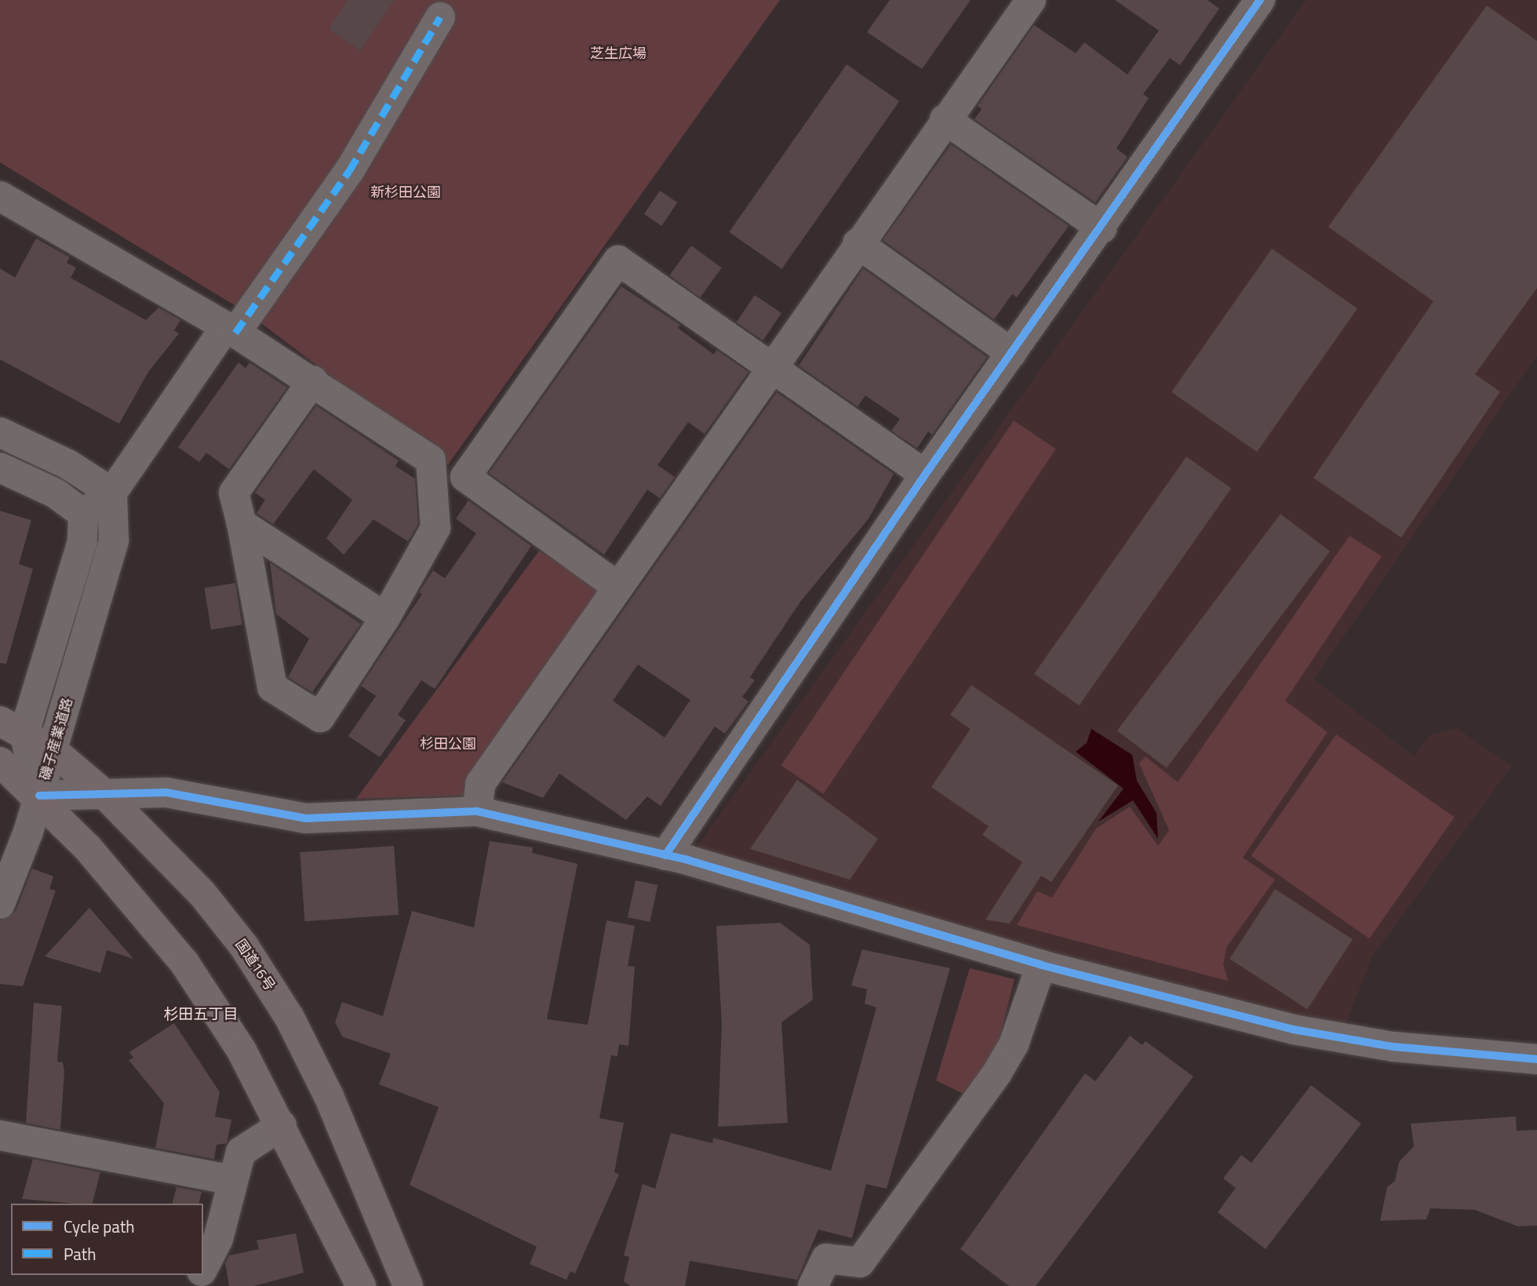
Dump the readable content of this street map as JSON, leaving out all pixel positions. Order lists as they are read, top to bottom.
{
  "streets": {
    "highway": ["国道16号"],
    "street": ["磯子産業道路"]
  },
  "crossings": [
    ["磯子産業道路", "国道16号"]
  ],
  "districts": ["杉田五丁目"],
  "parks": ["芝生広場", "新杉田公園", "杉田公園"],
  "legend": ["Cycle path", "Path"]
}
